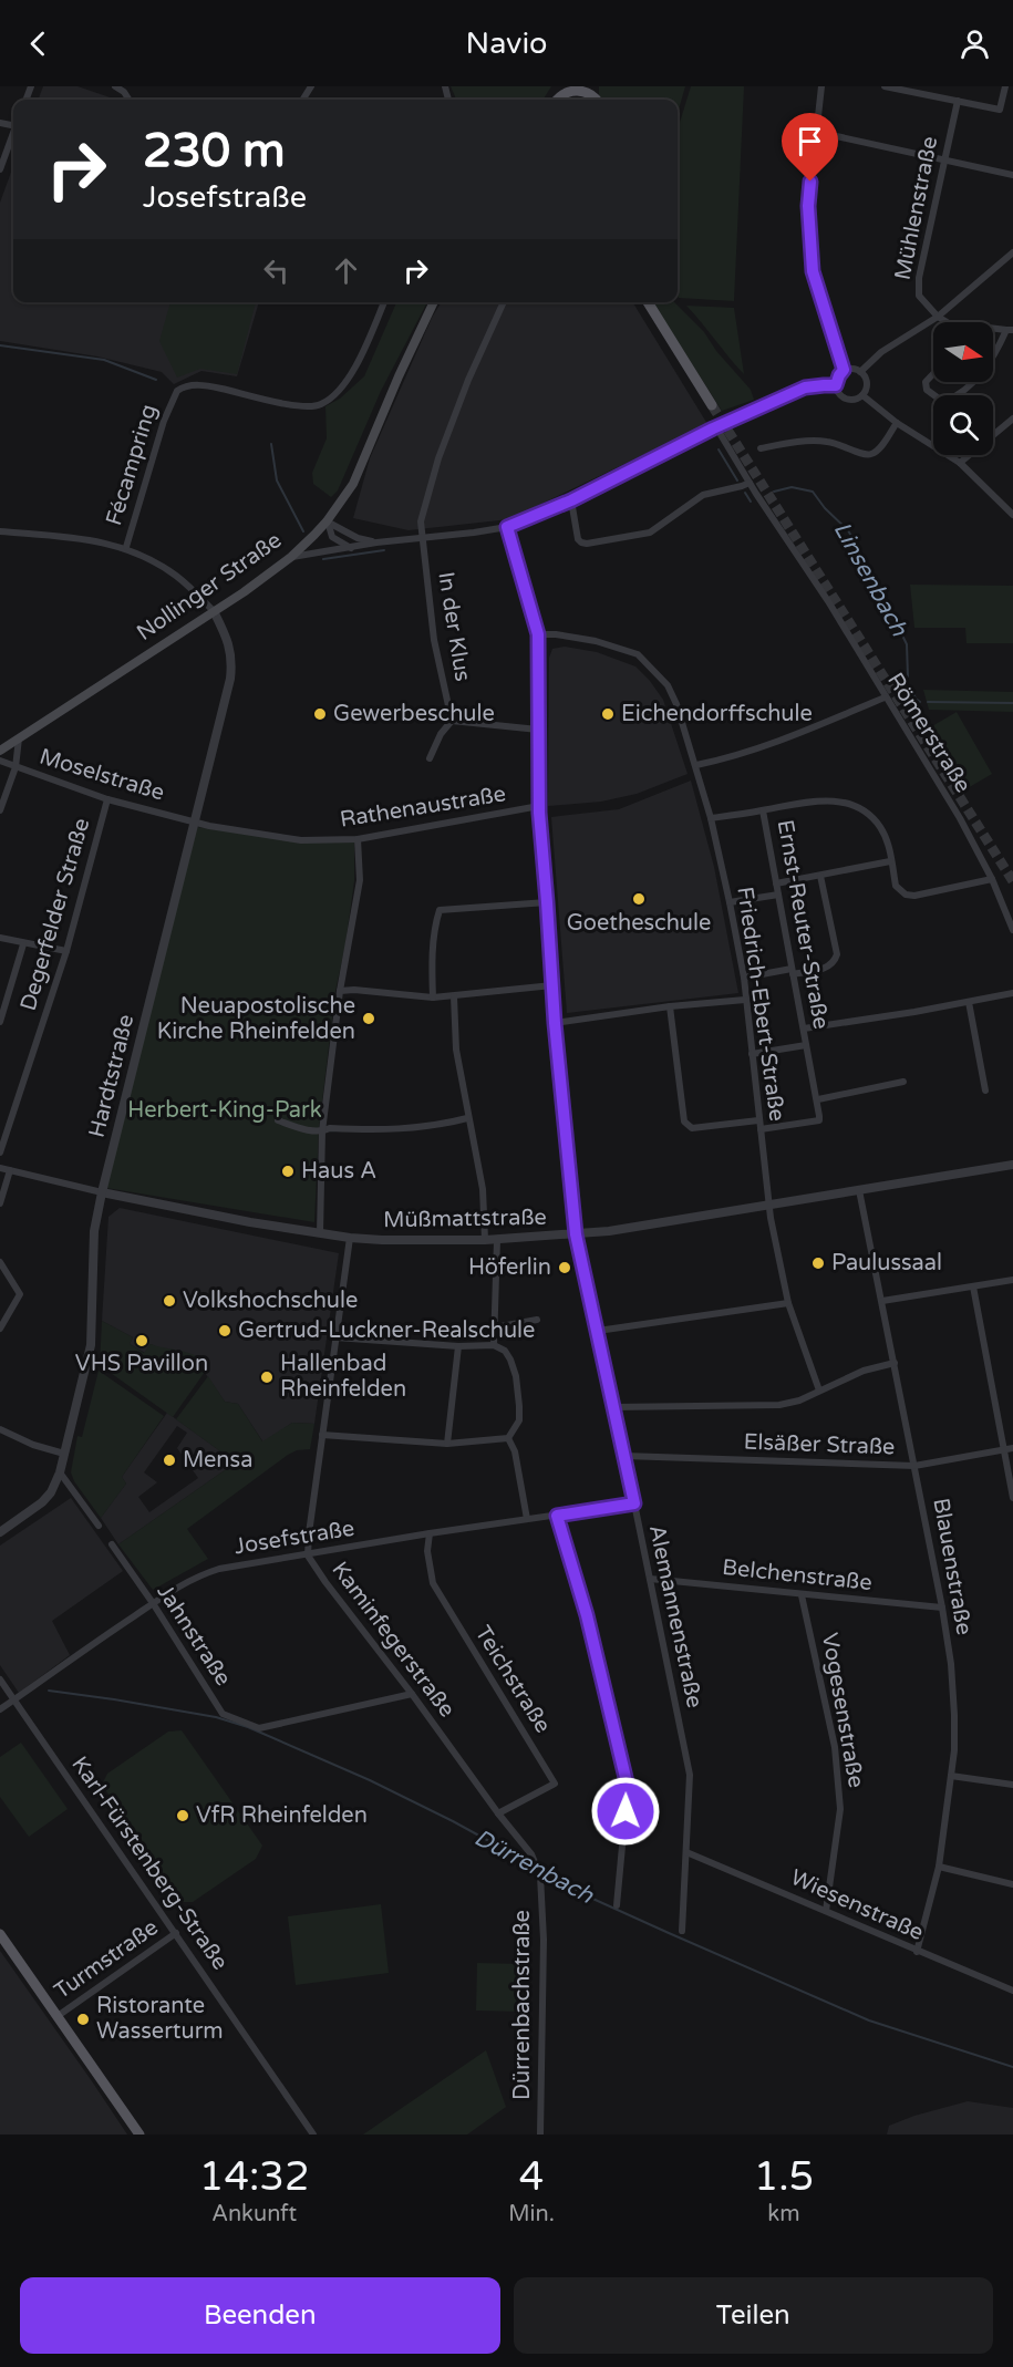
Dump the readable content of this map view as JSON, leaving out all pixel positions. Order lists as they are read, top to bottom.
{
  "streets": {
    "main road": ["Nollinger Straße"],
    "street": [
      "Mühlenstraße",
      "Fécampring",
      "In der Klus",
      "Römerstraße",
      "Moselstraße",
      "Rathenaustraße",
      "Degerfelder Straße",
      "Ernst-Reuter-Straße",
      "Friedrich-Ebert-Straße",
      "Hardtstraße",
      "Müßmattstraße",
      "Elsäßer Straße",
      "Josefstraße",
      "Blauenstraße",
      "Belchenstraße",
      "Alemannenstraße",
      "Jahnstraße",
      "Kaminfegerstraße",
      "Teichstraße",
      "Vogesenstraße",
      "Karl-Fürstenberg-Straße",
      "Wiesenstraße",
      "Turmstraße",
      "Dürrenbachstraße"
    ]
  },
  "crossings": [
    ["Nollinger Straße", "Hardtstraße"],
    ["Moselstraße", "Rathenaustraße"],
    ["Moselstraße", "Degerfelder Straße"],
    ["Moselstraße", "Hardtstraße"],
    ["Rathenaustraße", "Hardtstraße"],
    ["Rathenaustraße", "Alemannenstraße"],
    ["Ernst-Reuter-Straße", "Friedrich-Ebert-Straße"],
    ["Friedrich-Ebert-Straße", "Müßmattstraße"],
    ["Friedrich-Ebert-Straße", "Alemannenstraße"],
    ["Hardtstraße", "Müßmattstraße"],
    ["Müßmattstraße", "Blauenstraße"],
    ["Müßmattstraße", "Alemannenstraße"],
    ["Müßmattstraße", "Kaminfegerstraße"],
    ["Elsäßer Straße", "Blauenstraße"],
    ["Elsäßer Straße", "Alemannenstraße"],
    ["Josefstraße", "Alemannenstraße"],
    ["Josefstraße", "Jahnstraße"],
    ["Josefstraße", "Kaminfegerstraße"],
    ["Josefstraße", "Teichstraße"],
    ["Josefstraße", "Karl-Fürstenberg-Straße"],
    ["Blauenstraße", "Belchenstraße"],
    ["Blauenstraße", "Wiesenstraße"],
    ["Belchenstraße", "Alemannenstraße"],
    ["Belchenstraße", "Vogesenstraße"],
    ["Alemannenstraße", "Wiesenstraße"],
    ["Jahnstraße", "Kaminfegerstraße"],
    ["Kaminfegerstraße", "Teichstraße"],
    ["Kaminfegerstraße", "Dürrenbachstraße"],
    ["Vogesenstraße", "Wiesenstraße"],
    ["Karl-Fürstenberg-Straße", "Turmstraße"]
  ],
  "water": ["Linsenbach", "Dürrenbach"],
  "parks": ["Herbert-King-Park"],
  "places": [
    "Gewerbeschule",
    "Eichendorffschule",
    "Goetheschule",
    "Neuapostolische Kirche Rheinfelden",
    "Haus A",
    "Paulussaal",
    "Höferlin",
    "Volkshochschule",
    "Gertrud-Luckner-Realschule",
    "VHS Pavillon",
    "Hallenbad Rheinfelden",
    "Mensa",
    "VfR Rheinfelden",
    "Ristorante Wasserturm"
  ],
  "north": "right",
  "page": {
    "header": "Navio",
    "turn": ["230 m", "Josefstraße"],
    "eta": [
      "14:32",
      "Ankunft",
      "4",
      "Min.",
      "1.5",
      "km"
    ],
    "buttons": ["Beenden", "Teilen"]
  }
}
